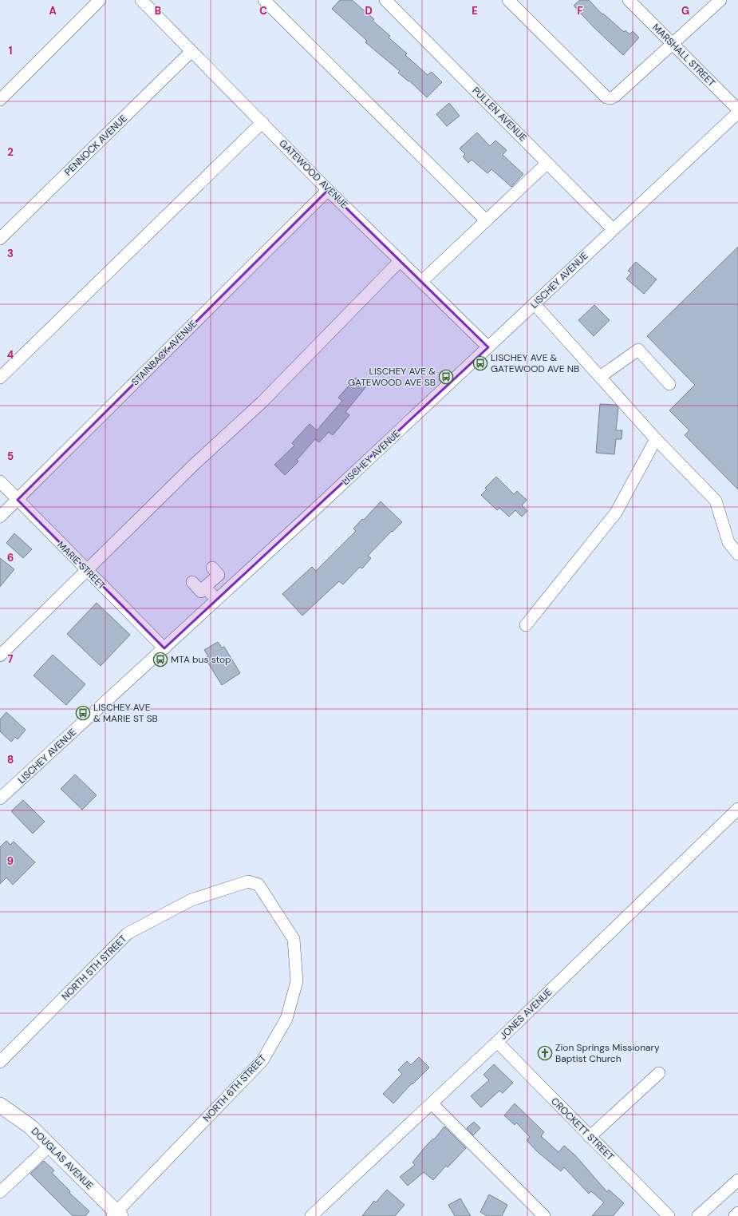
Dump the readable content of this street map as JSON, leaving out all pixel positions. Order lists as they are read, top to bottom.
{
  "streets": {
    "main road": ["DOUGLAS AVENUE"],
    "street": [
      "MARSHALL STREET",
      "PULLEN AVENUE",
      "PENNOCK AVENUE",
      "GATEWOOD AVENUE",
      "LISCHEY AVENUE",
      "STAINBACK AVENUE",
      "MARIE STREET",
      "NORTH 5TH STREET",
      "JONES AVENUE",
      "NORTH 6TH STREET",
      "CROCKETT STREET"
    ]
  },
  "crossings": [
    ["PULLEN AVENUE", "LISCHEY AVENUE"],
    ["PENNOCK AVENUE", "GATEWOOD AVENUE"],
    ["GATEWOOD AVENUE", "LISCHEY AVENUE"],
    ["GATEWOOD AVENUE", "STAINBACK AVENUE"],
    ["LISCHEY AVENUE", "MARIE STREET"],
    ["STAINBACK AVENUE", "MARIE STREET"],
    ["NORTH 5TH STREET", "NORTH 6TH STREET"],
    ["JONES AVENUE", "CROCKETT STREET"],
    ["NORTH 6TH STREET", "DOUGLAS AVENUE"]
  ],
  "places": {
    "bus stop": [
      "LISCHEY AVE & GATEWOOD AVE NB",
      "LISCHEY AVE & GATEWOOD AVE SB",
      "MTA bus stop",
      "LISCHEY AVE & MARIE ST SB"
    ],
    "church": ["Zion Springs Missionary Baptist Church"]
  },
  "grid": {
    "columns": [
      "A",
      "B",
      "C",
      "D",
      "E",
      "F",
      "G"
    ],
    "rows": [
      "1",
      "2",
      "3",
      "4",
      "5",
      "6",
      "7",
      "8",
      "9"
    ]
  }
}
